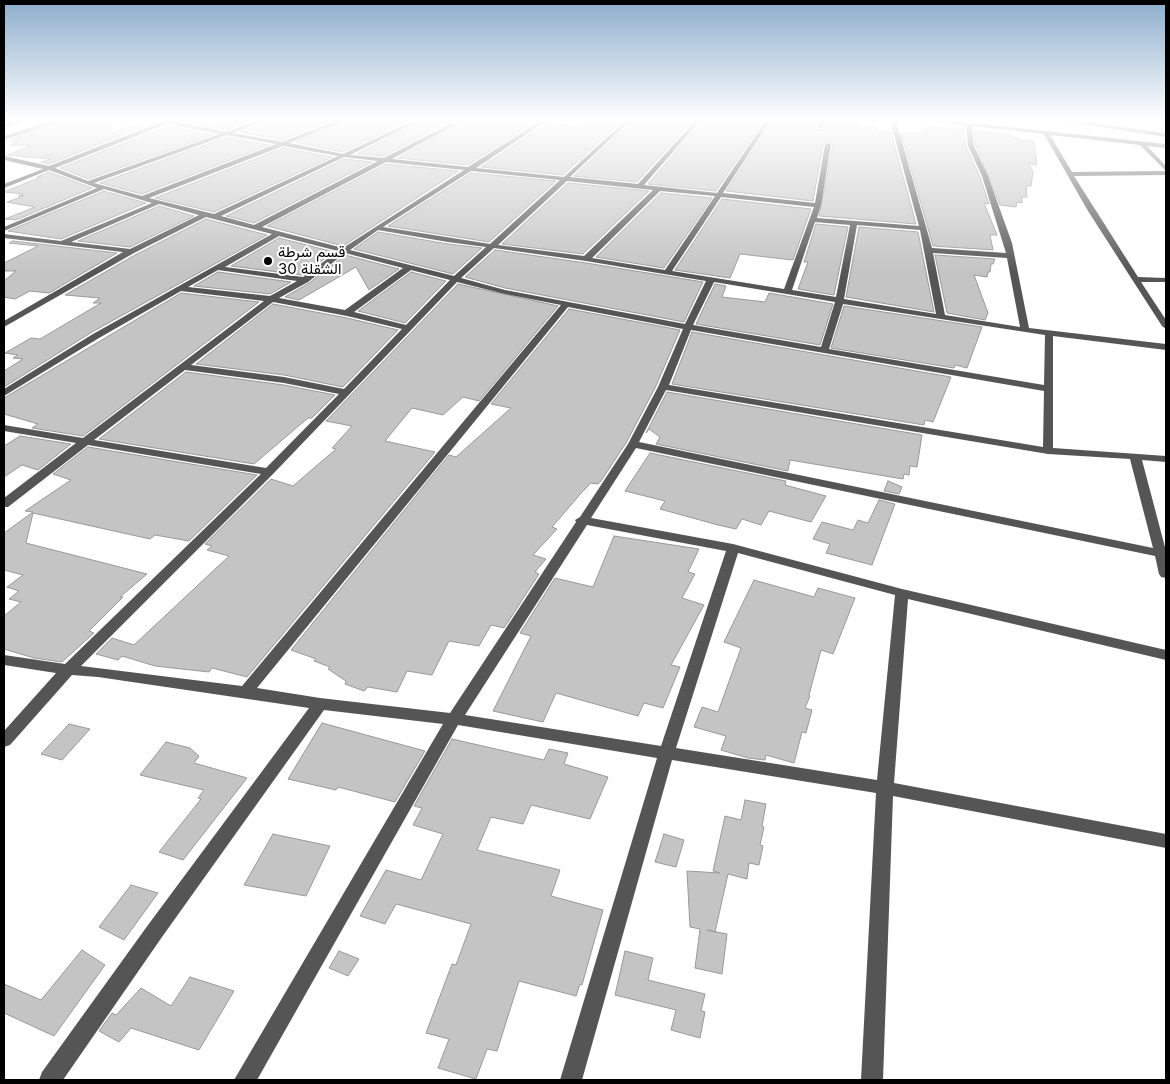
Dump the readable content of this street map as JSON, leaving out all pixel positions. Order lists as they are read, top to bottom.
{
  "places": ["قسم شرطة الشقلة 30"]
}
